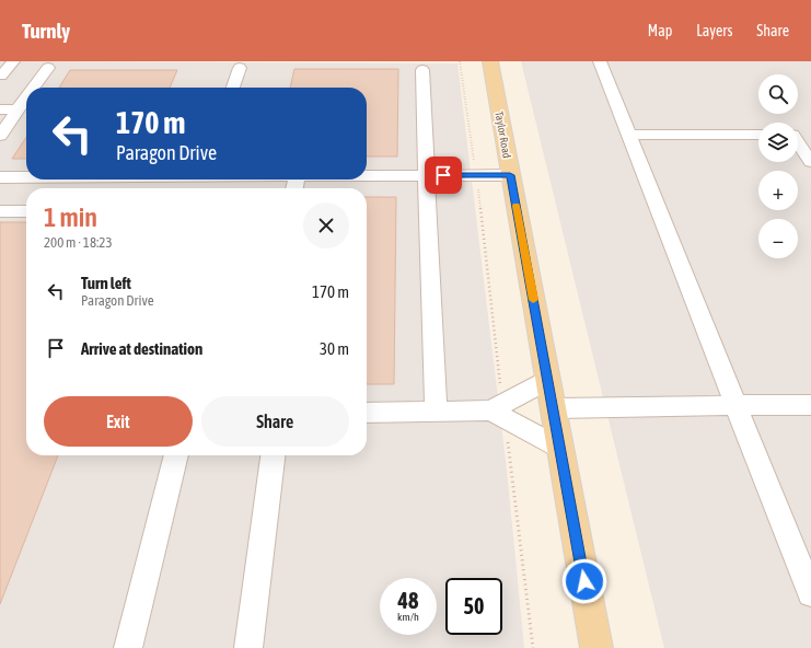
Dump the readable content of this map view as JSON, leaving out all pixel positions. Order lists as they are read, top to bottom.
{
  "streets": {
    "main road": ["Taylor Road"]
  },
  "page": {
    "header": "Turnly",
    "nav": ["Map", "Layers", "Share"],
    "map_buttons": ["+", "−"],
    "turn": ["170 m", "Paragon Drive"],
    "heading": ["1 min", "200 m · 18:23"],
    "list": [
      {
        "name": "Turn left",
        "note": "Paragon Drive",
        "value": "170 m"
      },
      {
        "name": "Arrive at destination",
        "value": "30 m"
      }
    ],
    "buttons": ["Exit", "Share"],
    "speed": "48 km/h",
    "limit": "50"
  }
}
